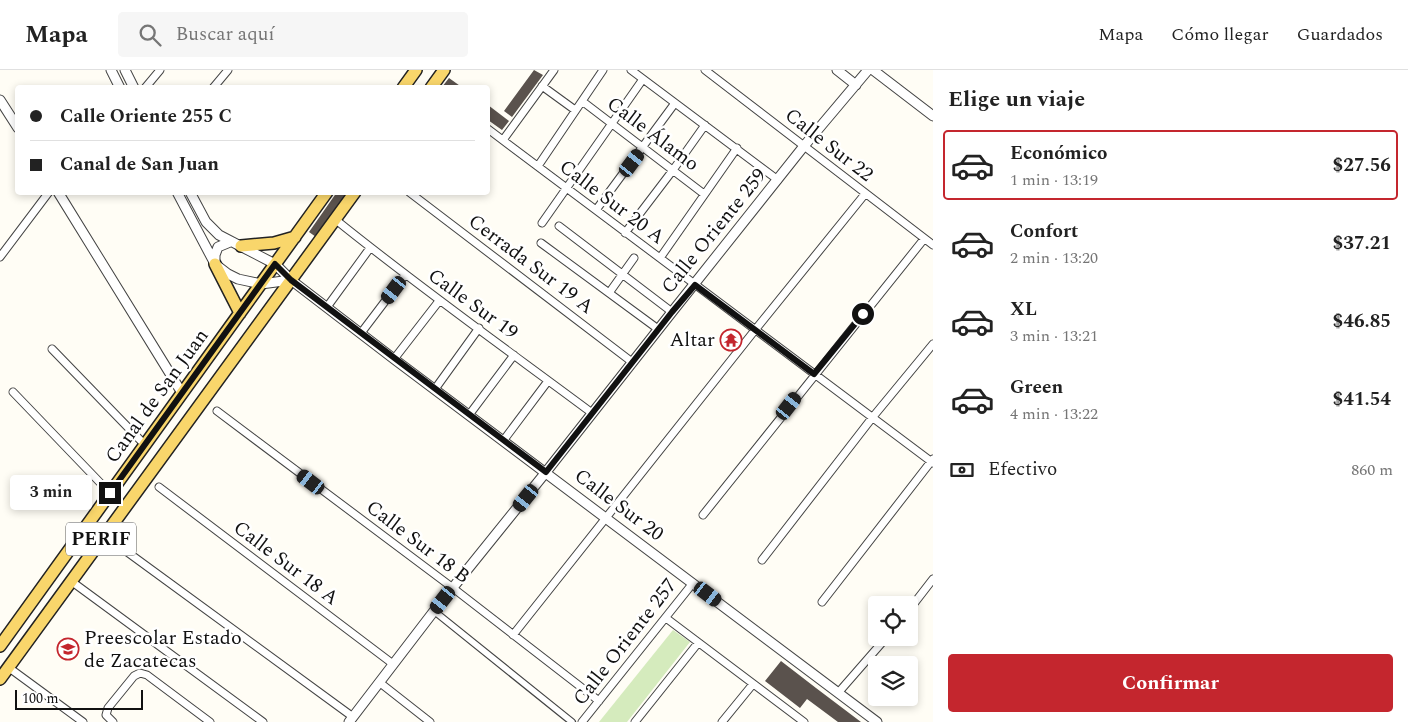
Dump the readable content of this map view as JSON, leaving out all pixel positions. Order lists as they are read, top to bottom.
{
  "streets": {
    "main road": ["Canal de San Juan", "PERIF"],
    "street": [
      "Calle Álamo",
      "Calle Sur 22",
      "Calle Sur 20 A",
      "Calle Oriente 259",
      "Cerrada Sur 19 A",
      "Calle Sur 19",
      "Calle Sur 20",
      "Calle Sur 18 B",
      "Calle Sur 18 A",
      "Calle Oriente 257"
    ]
  },
  "crossings": [
    ["Calle Sur 22", "Calle Oriente 259"],
    ["Calle Sur 20 A", "Calle Oriente 259"],
    ["Calle Oriente 259", "Cerrada Sur 19 A"],
    ["Calle Oriente 259", "Calle Sur 19"],
    ["Calle Oriente 259", "Calle Sur 20"],
    ["Calle Oriente 259", "Calle Sur 18 B"],
    ["Calle Oriente 259", "Calle Sur 18 A"],
    ["Calle Sur 19", "Canal de San Juan"],
    ["Canal de San Juan", "Calle Sur 20"],
    ["Calle Sur 20", "Calle Oriente 257"],
    ["Calle Sur 18 B", "Calle Oriente 257"]
  ],
  "places": {
    "temple": ["Altar"],
    "school or university": ["Preescolar Estado de Zacatecas"]
  },
  "scale_bar": "100 m",
  "page": {
    "header": "Mapa",
    "search": "Buscar aquí",
    "nav": ["Mapa", "Cómo llegar", "Guardados"],
    "heading": "Elige un viaje",
    "banner": ["Calle Oriente 255 C", "Canal de San Juan"],
    "list": [
      {
        "name": "Económico",
        "note": "1 min · 13:19",
        "value": "$27.56"
      },
      {
        "name": "Confort",
        "note": "2 min · 13:20",
        "value": "$37.21"
      },
      {
        "name": "XL",
        "note": "3 min · 13:21",
        "value": "$46.85"
      },
      {
        "name": "Green",
        "note": "4 min · 13:22",
        "value": "$41.54"
      }
    ],
    "pay": ["Efectivo", "860 m"],
    "bubble": "3 min",
    "buttons": "Confirmar",
    "scale": "100 m"
  }
}
